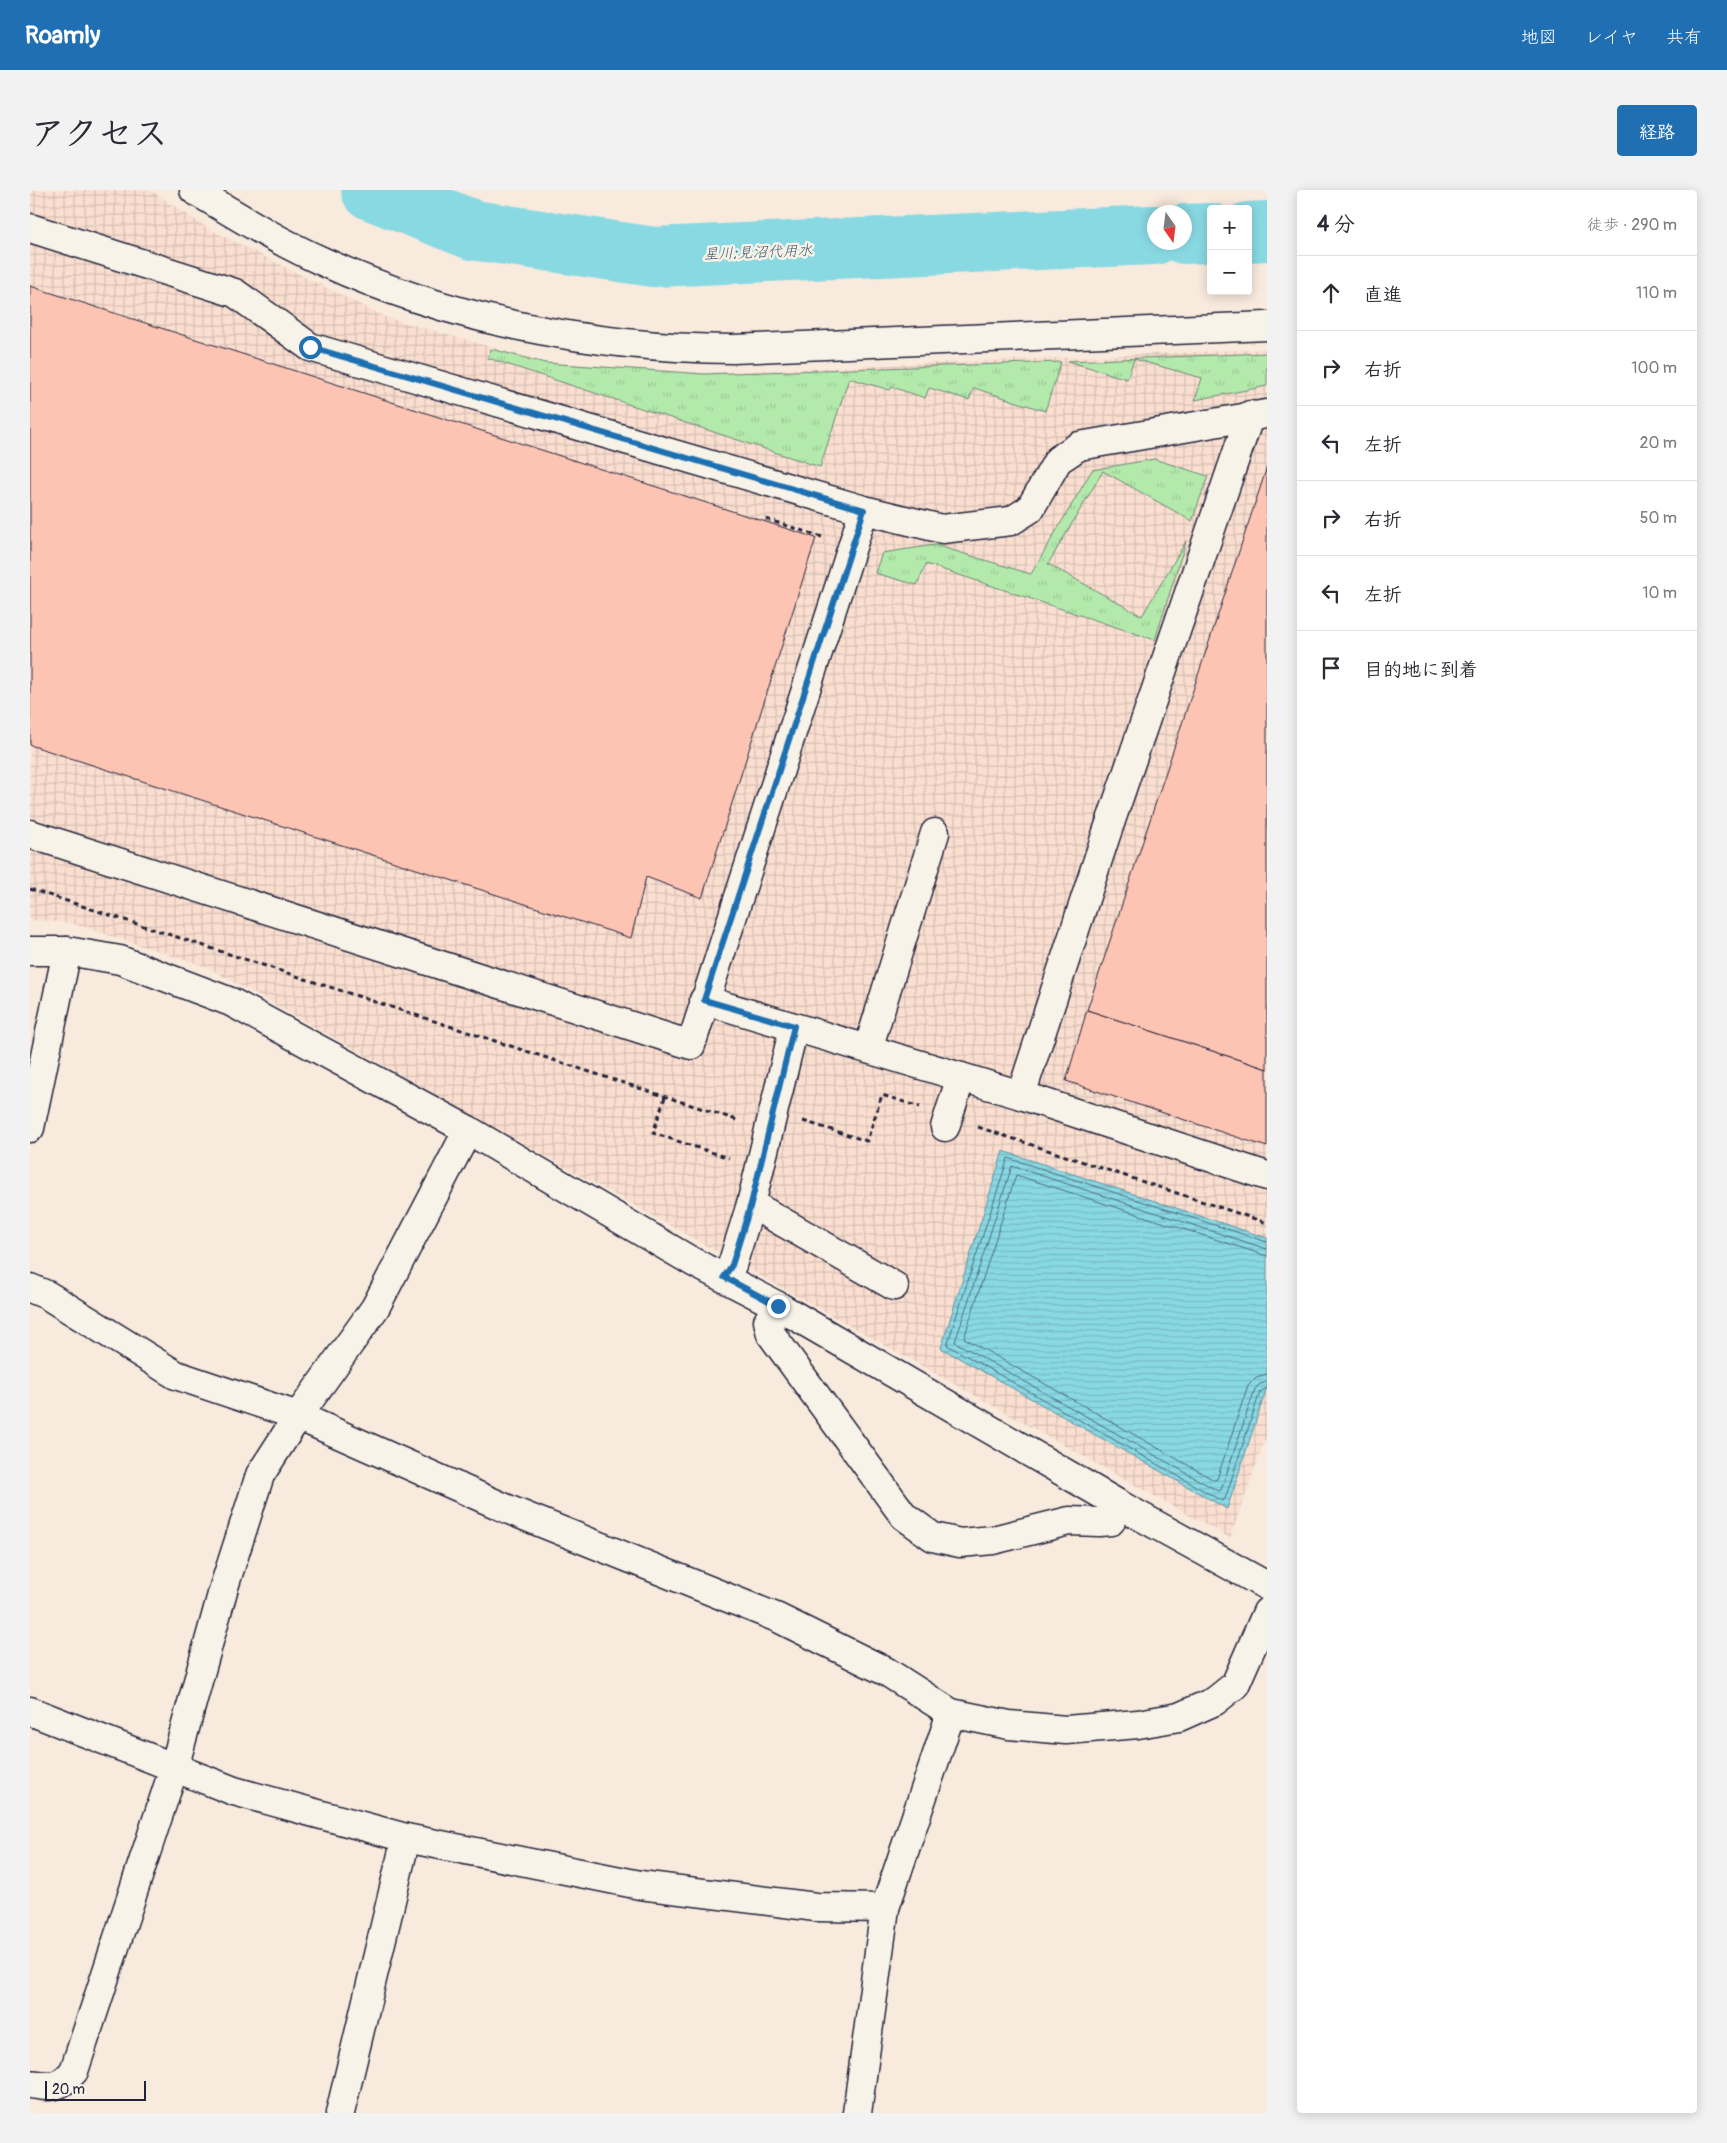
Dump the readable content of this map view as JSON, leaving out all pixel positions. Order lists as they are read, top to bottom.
{
  "water": ["星川;見沼代用水"],
  "scale_bar": "20 m",
  "north": "bottom",
  "page": {
    "header": "Roamly",
    "nav": ["地図", "レイヤ", "共有"],
    "title": "アクセス",
    "buttons": "経路",
    "heading": ["4 分", "徒歩 · 290 m"],
    "map_buttons": ["+", "−"],
    "list": [
      ["直進", "110 m"],
      ["右折", "100 m"],
      ["左折", "20 m"],
      ["右折", "50 m"],
      ["左折", "10 m"],
      "目的地に到着"
    ],
    "scale": "20 m"
  }
}
